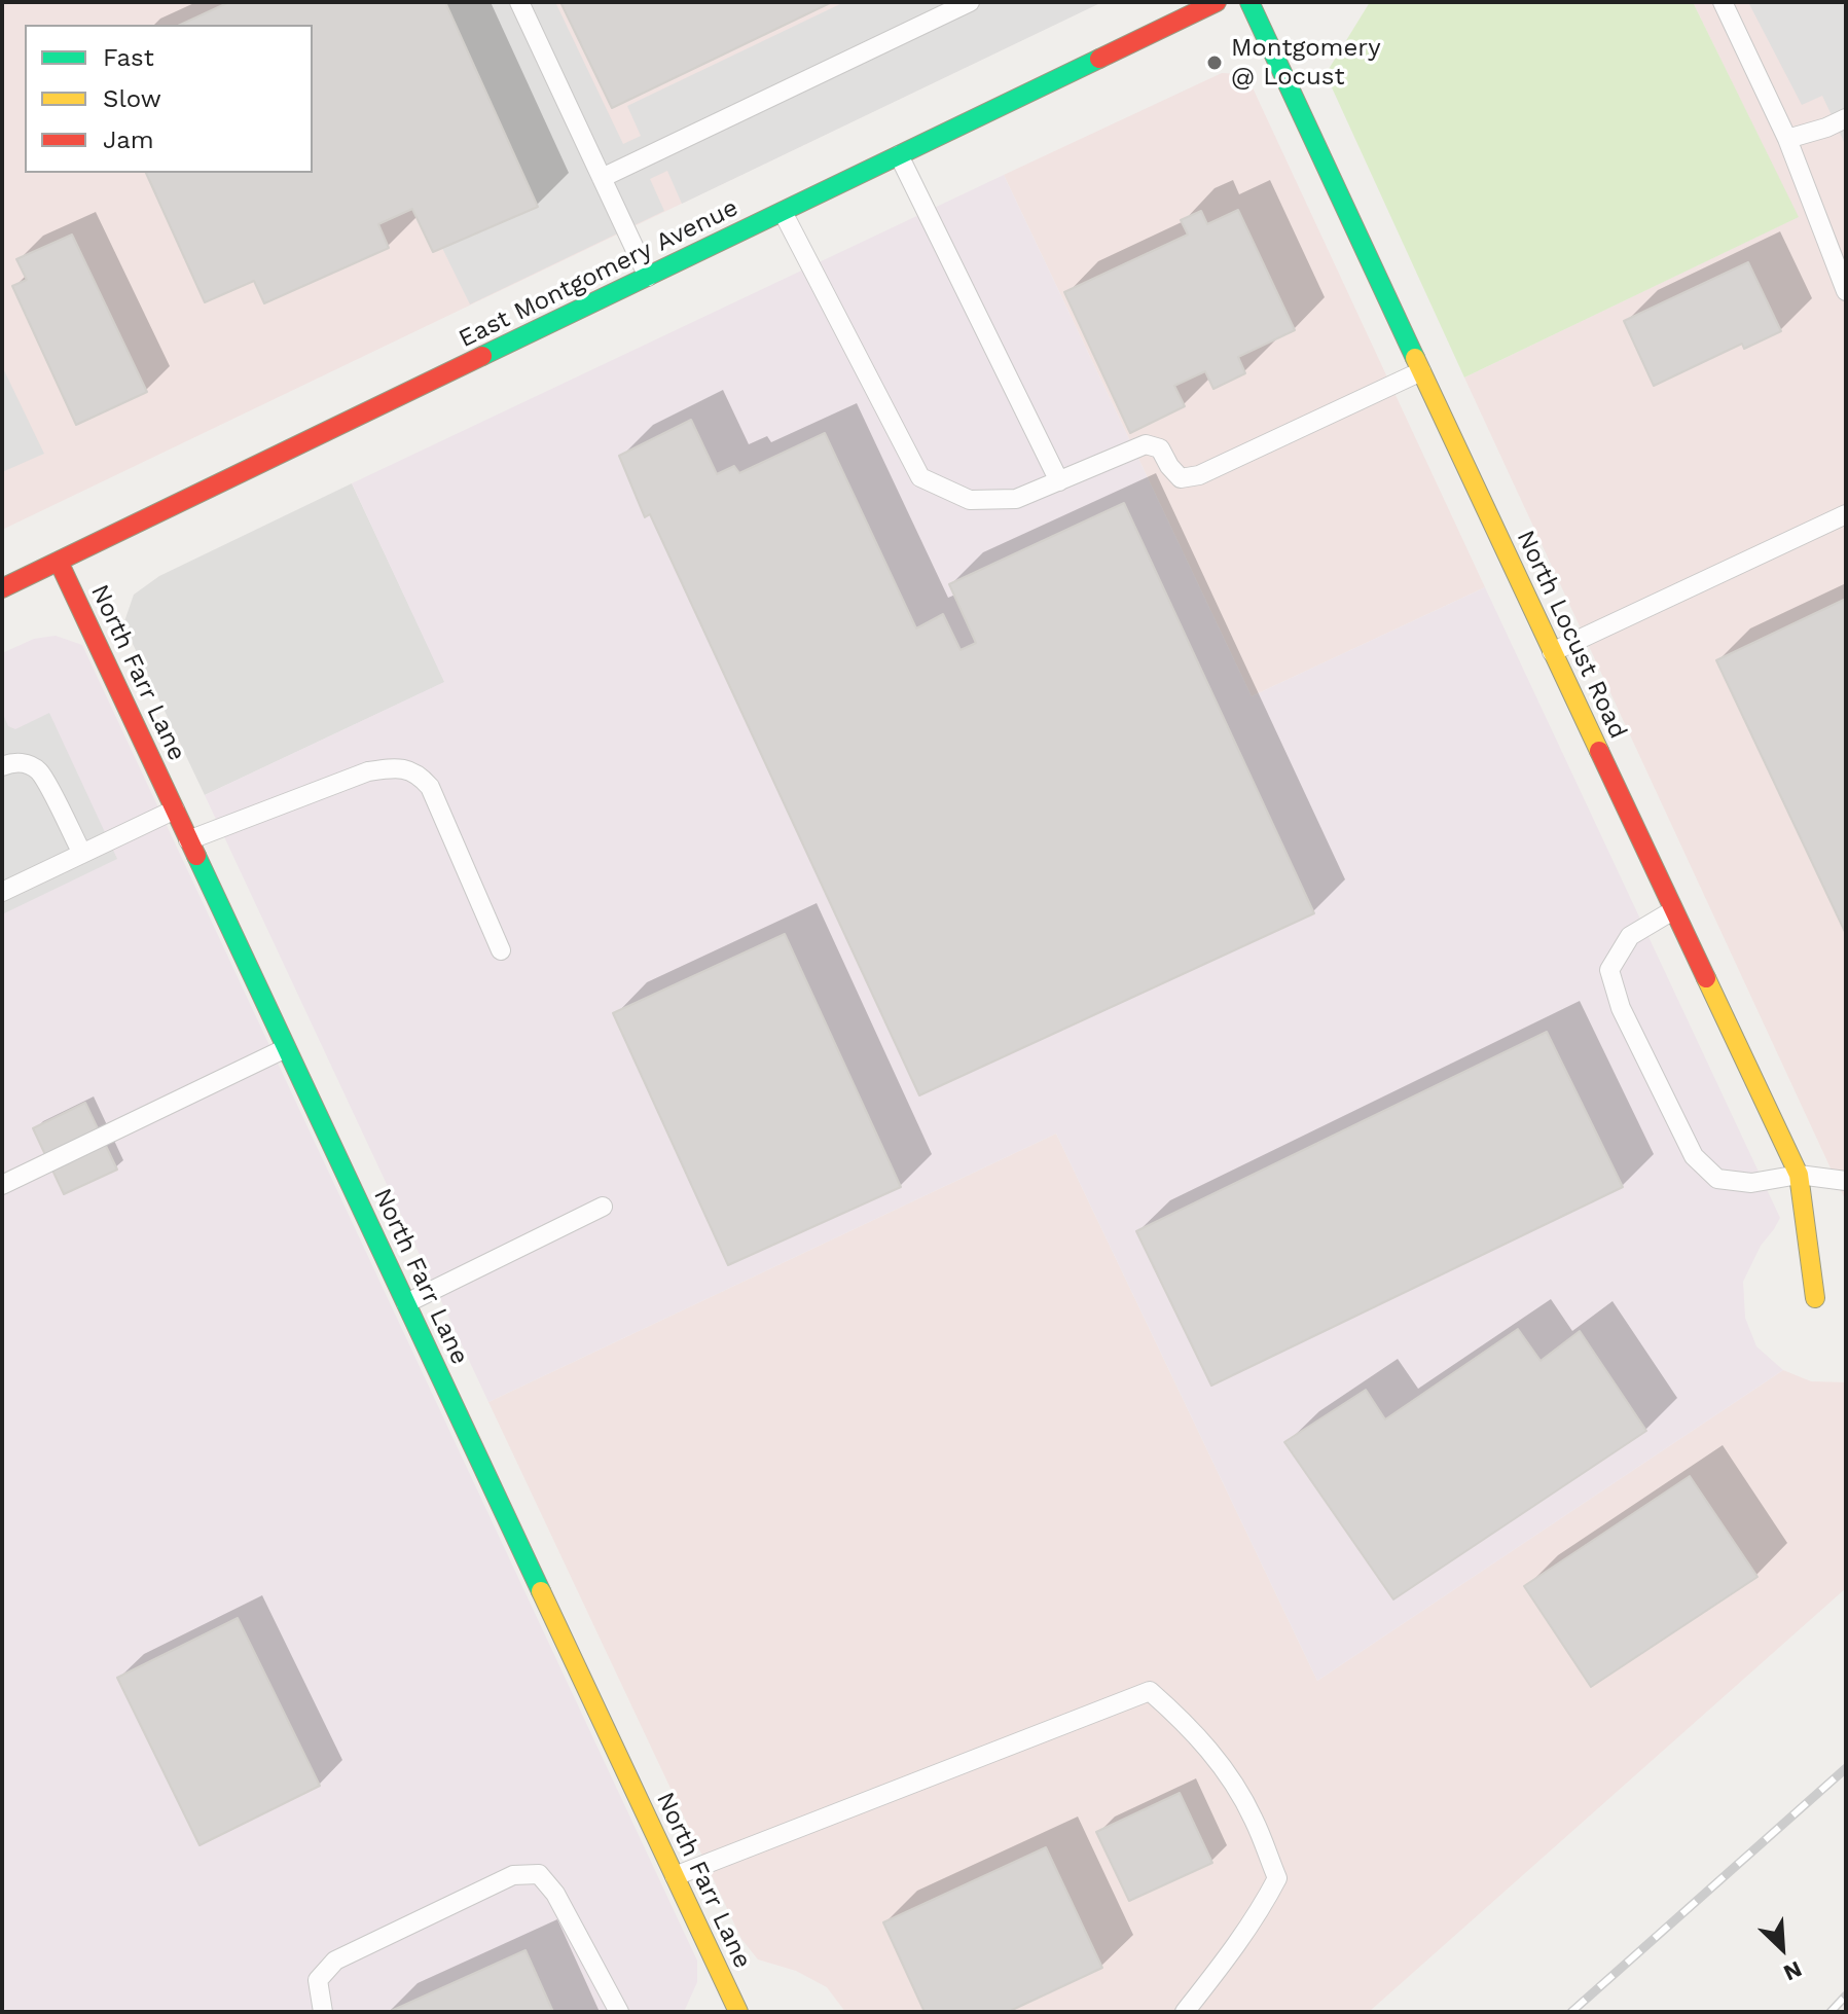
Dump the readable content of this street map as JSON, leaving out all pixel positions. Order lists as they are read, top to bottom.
{
  "streets": {
    "street": ["East Montgomery Avenue", "North Locust Road", "North Farr Lane"]
  },
  "crossings": [
    ["East Montgomery Avenue", "North Farr Lane"]
  ],
  "places": ["Montgomery @ Locust"],
  "legend": ["Fast", "Slow", "Jam"],
  "north": "bottom right"
}
